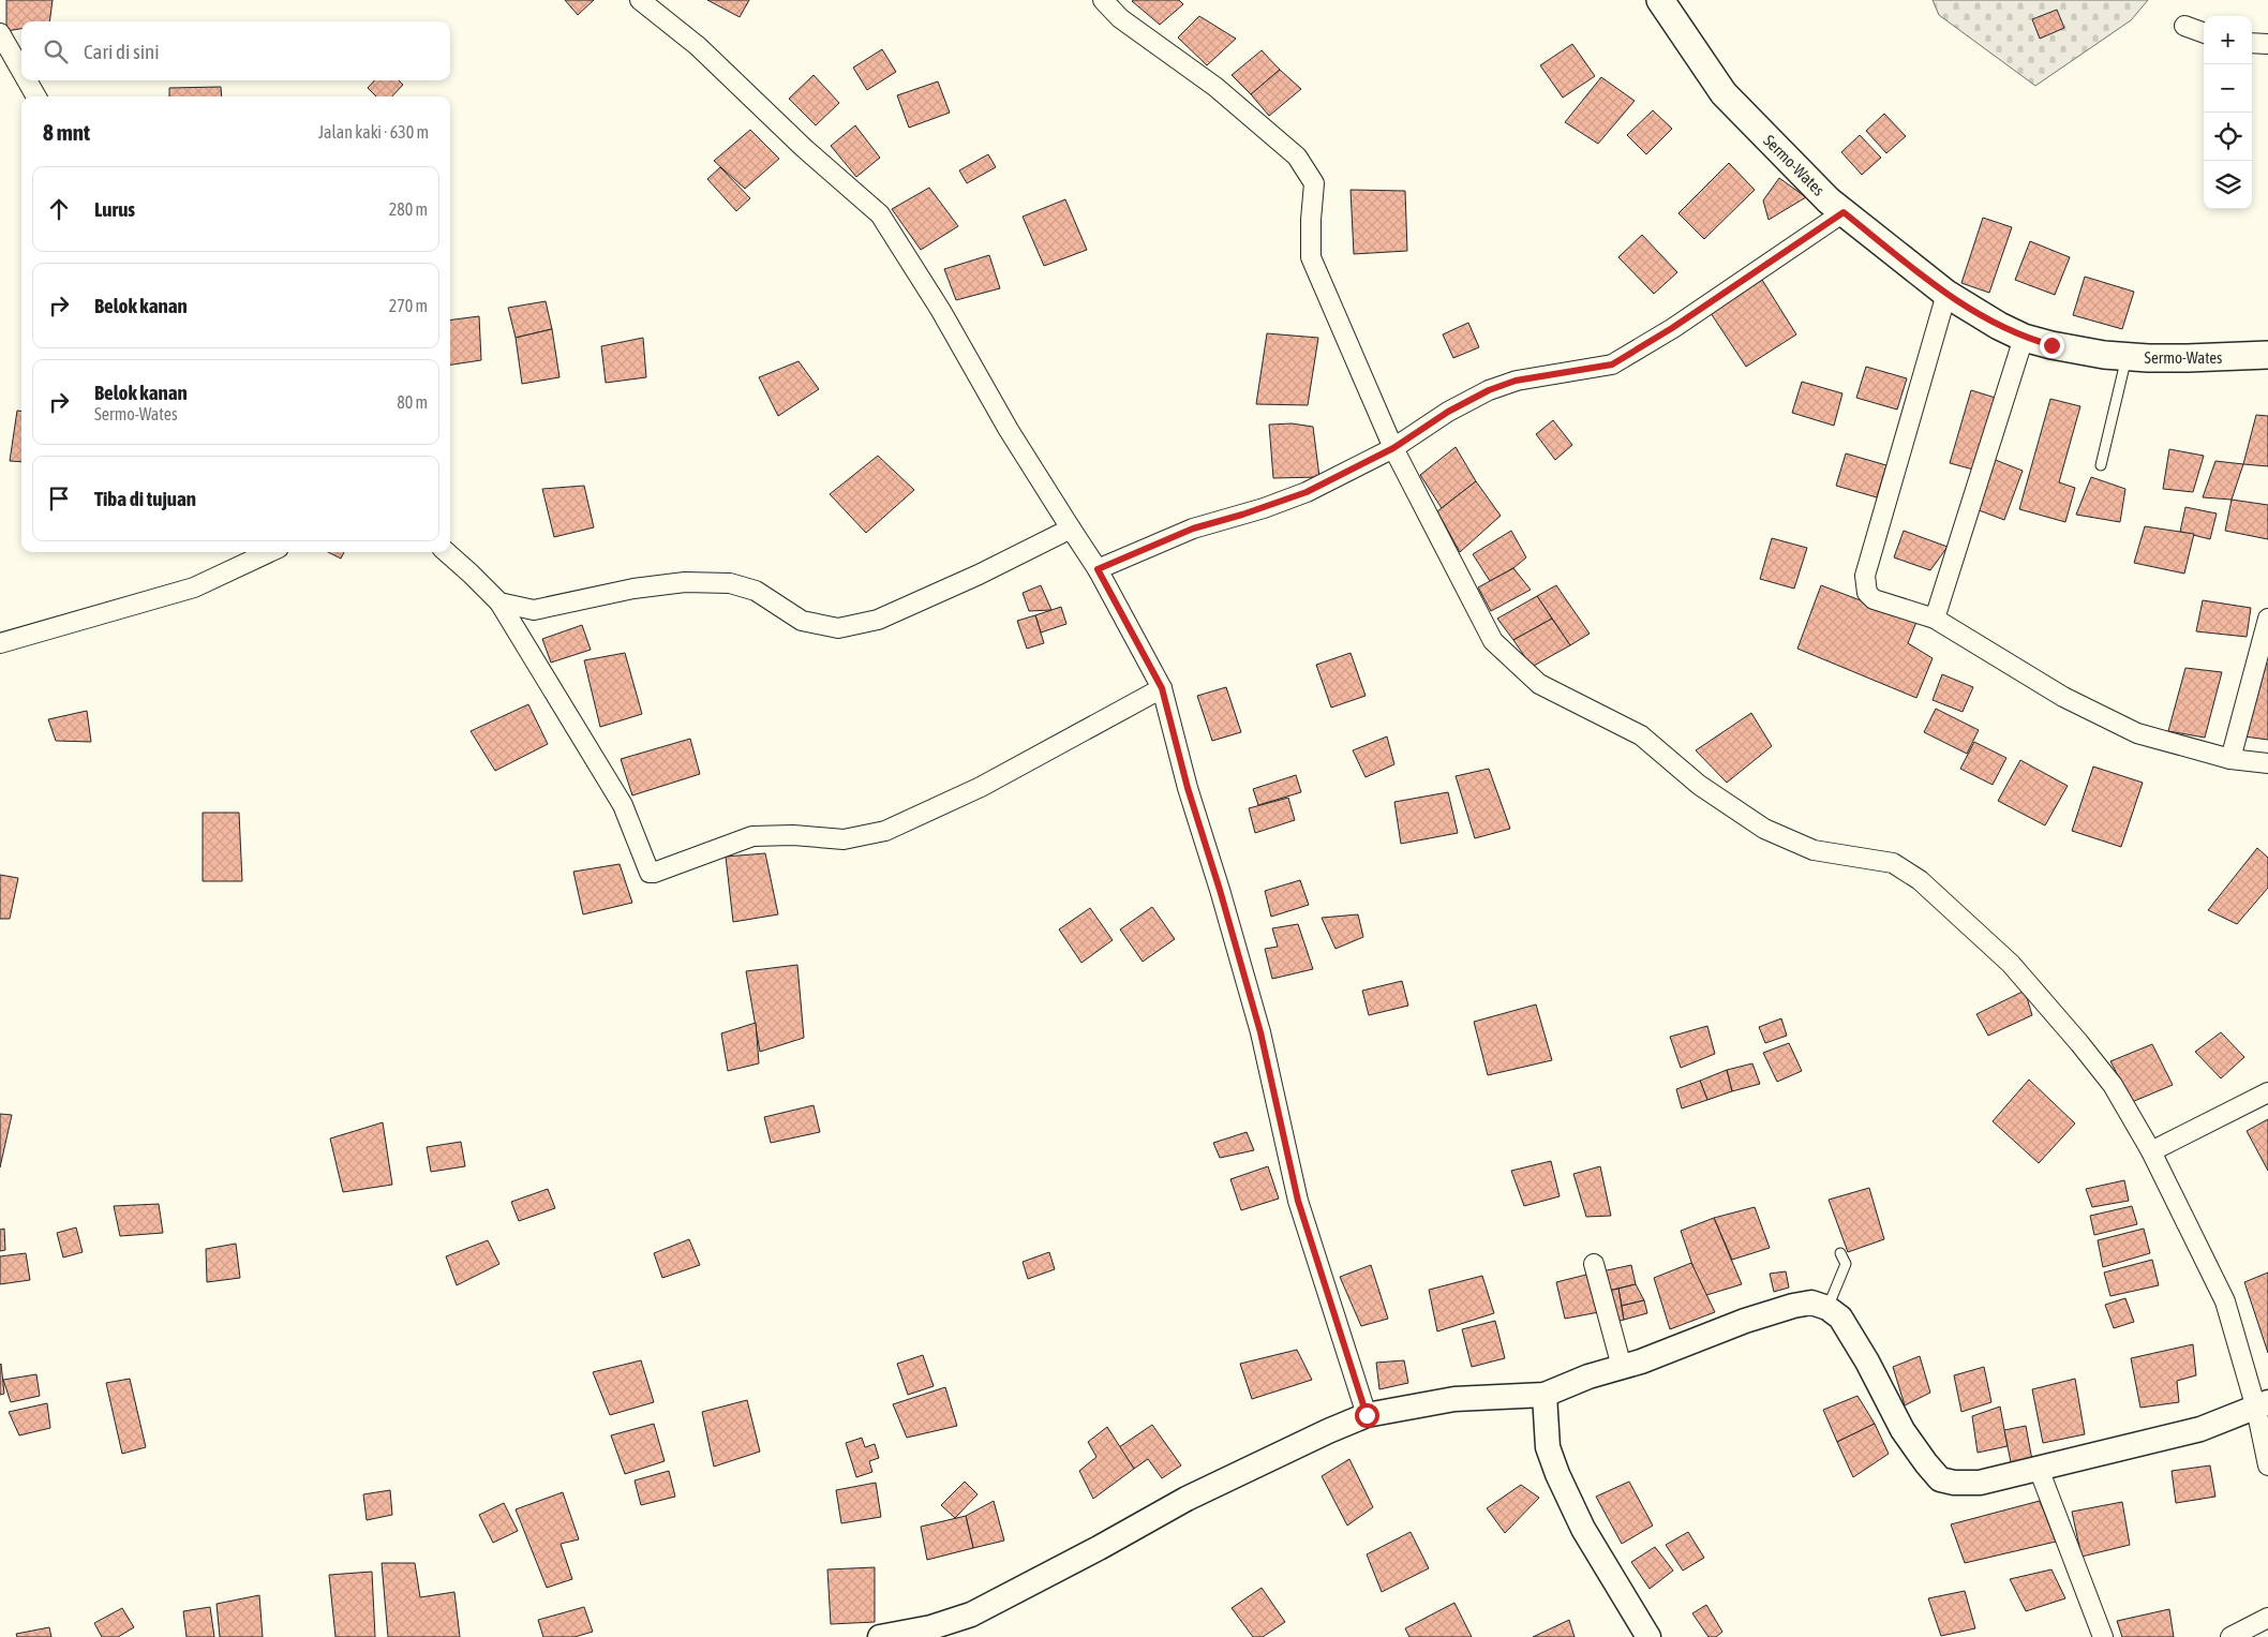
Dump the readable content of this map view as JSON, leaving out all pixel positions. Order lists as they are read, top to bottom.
{
  "streets": {
    "main road": ["Sermo-Wates"]
  },
  "page": {
    "map_buttons": ["+", "−"],
    "search": "Cari di sini",
    "heading": ["8 mnt", "Jalan kaki · 630 m"],
    "list": [
      ["Lurus", "280 m"],
      ["Belok kanan", "270 m"],
      ["Belok kanan", "Sermo-Wates", "80 m"],
      "Tiba di tujuan"
    ]
  }
}
